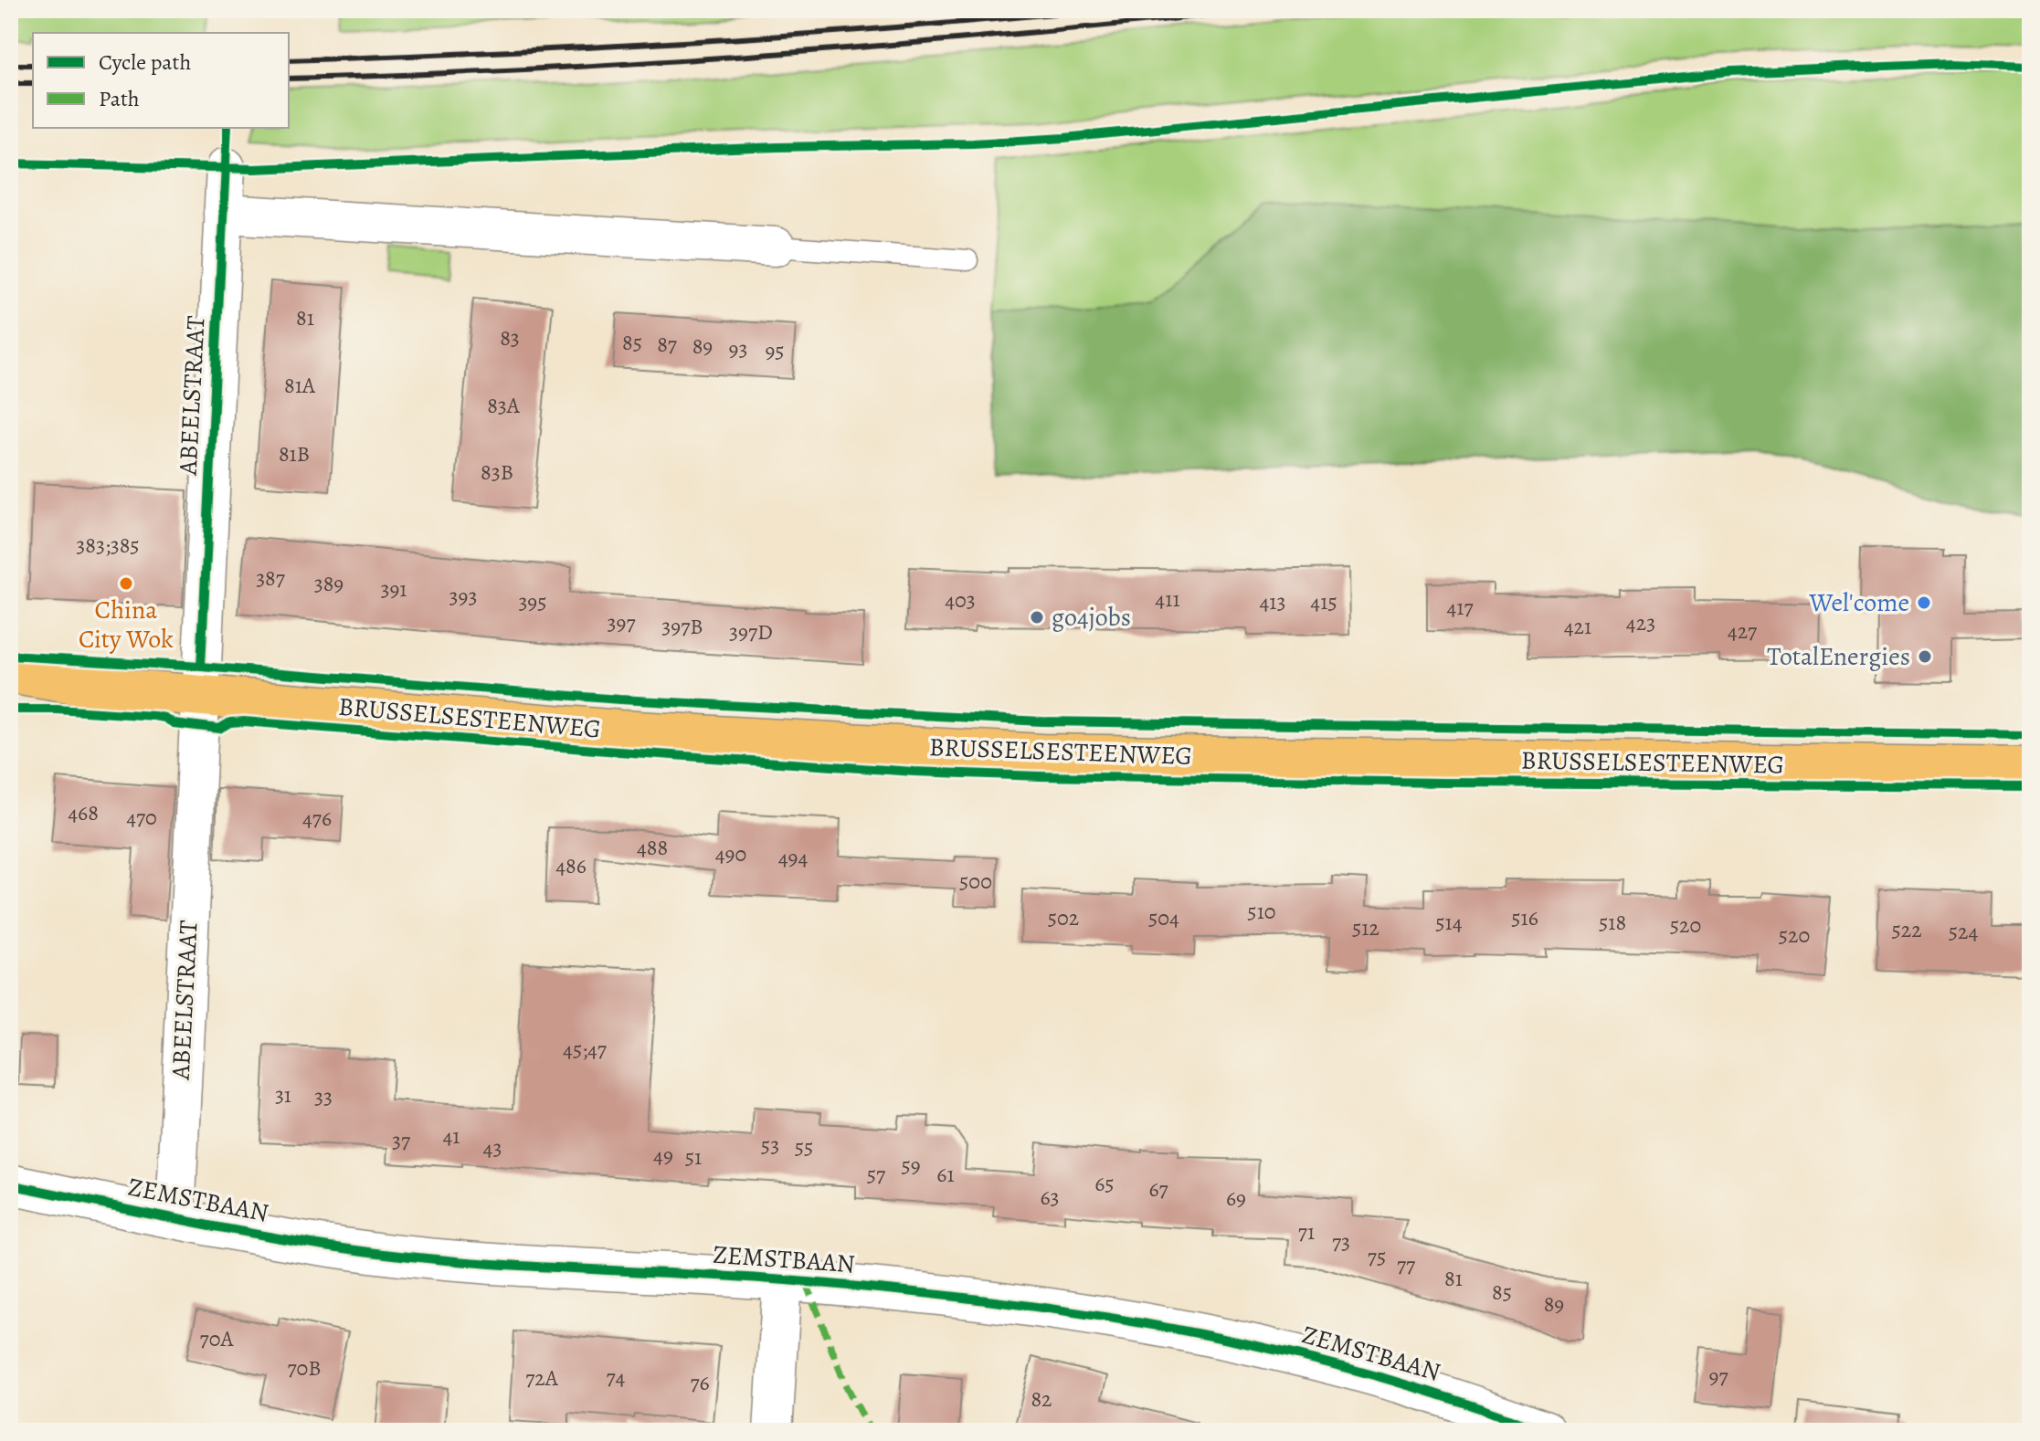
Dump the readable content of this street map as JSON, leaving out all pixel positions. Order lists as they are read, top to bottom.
{
  "streets": {
    "main road": ["BRUSSELSESTEENWEG"],
    "street": ["ABEELSTRAAT", "ZEMSTBAAN"]
  },
  "crossings": [
    ["ABEELSTRAAT", "BRUSSELSESTEENWEG"],
    ["ABEELSTRAAT", "ZEMSTBAAN"]
  ],
  "places": [
    "China City Wok",
    "Wel'come",
    "go4jobs",
    "TotalEnergies"
  ],
  "house_numbers": [
    "81",
    "83",
    "85",
    "87",
    "89",
    "93",
    "95",
    "81A",
    "83A",
    "81B",
    "83B",
    "383;385",
    "387",
    "389",
    "391",
    "393",
    "411",
    "403",
    "395",
    "413",
    "415",
    "417",
    "397",
    "423",
    "397B",
    "421",
    "427",
    "397D",
    "468",
    "470",
    "476",
    "488",
    "490",
    "494",
    "486",
    "500",
    "510",
    "502",
    "504",
    "516",
    "514",
    "518",
    "520",
    "512",
    "522",
    "524",
    "520",
    "45;47",
    "31",
    "33",
    "41",
    "37",
    "53",
    "55",
    "43",
    "49",
    "51",
    "59",
    "57",
    "61",
    "65",
    "67",
    "63",
    "69",
    "71",
    "73",
    "75",
    "77",
    "81",
    "85",
    "89",
    "70A",
    "70B",
    "97",
    "74",
    "72A",
    "76",
    "82"
  ],
  "legend": ["Cycle path", "Path"]
}
